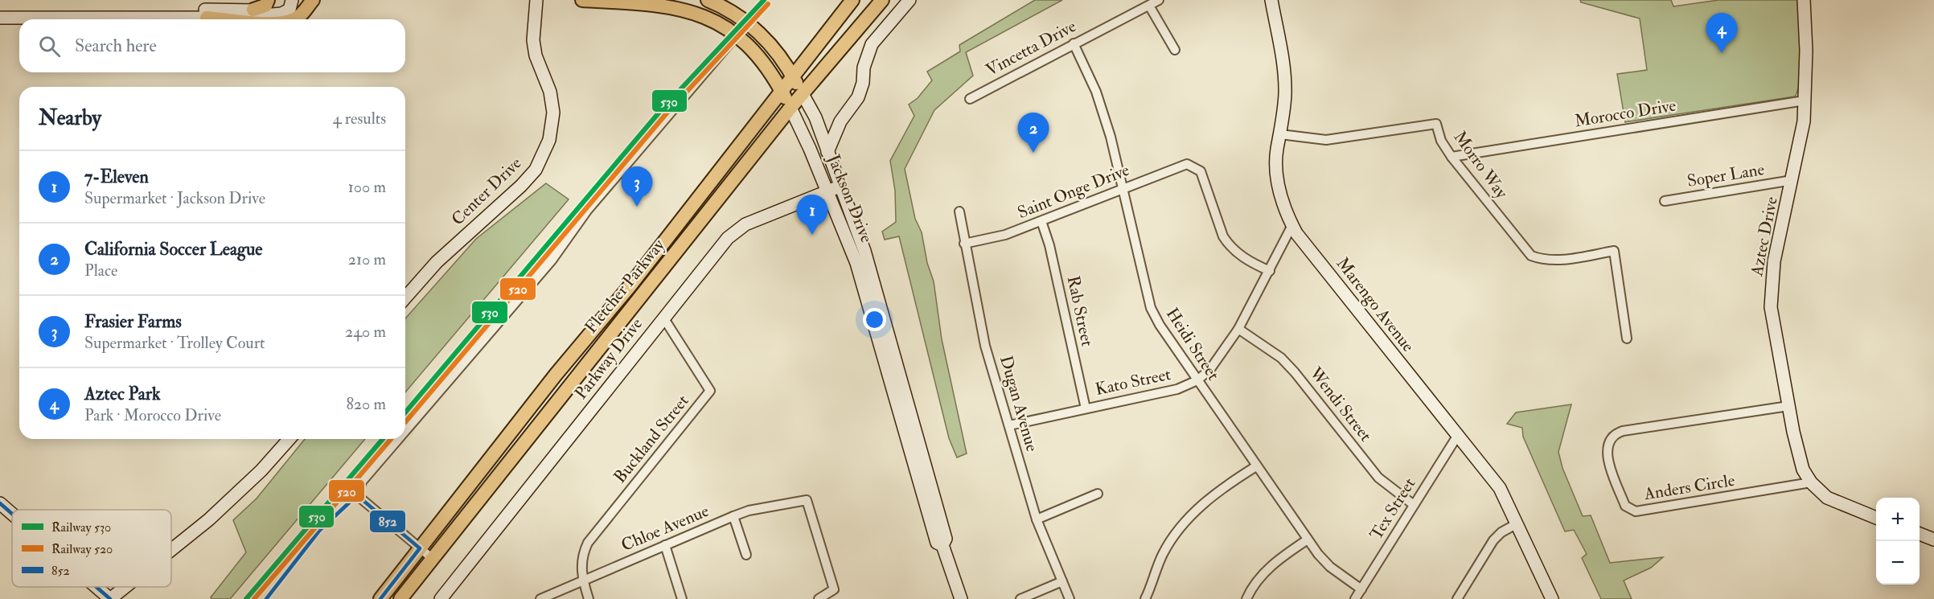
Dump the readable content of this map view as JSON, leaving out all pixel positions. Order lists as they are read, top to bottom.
{
  "streets": {
    "main road": ["Jackson Drive", "Fletcher Parkway"],
    "street": [
      "Vincetta Drive",
      "Morocco Drive",
      "Morro Way",
      "Soper Lane",
      "Center Drive",
      "Saint Onge Drive",
      "Aztec Drive",
      "Marengo Avenue",
      "Rab Street",
      "Heidi Street",
      "Parkway Drive",
      "Kato Street",
      "Dugan Avenue",
      "Wendi Street",
      "Buckland Street",
      "Anders Circle",
      "Tex Street",
      "Chloe Avenue"
    ]
  },
  "crossings": [
    ["Vincetta Drive", "Heidi Street"],
    ["Morocco Drive", "Morro Way"],
    ["Morocco Drive", "Aztec Drive"],
    ["Morro Way", "Marengo Avenue"],
    ["Soper Lane", "Aztec Drive"],
    ["Saint Onge Drive", "Rab Street"],
    ["Saint Onge Drive", "Heidi Street"],
    ["Saint Onge Drive", "Kato Street"],
    ["Saint Onge Drive", "Dugan Avenue"],
    ["Jackson Drive", "Fletcher Parkway"],
    ["Jackson Drive", "Parkway Drive"],
    ["Aztec Drive", "Anders Circle"],
    ["Marengo Avenue", "Kato Street"],
    ["Marengo Avenue", "Tex Street"],
    ["Rab Street", "Kato Street"],
    ["Heidi Street", "Kato Street"],
    ["Heidi Street", "Tex Street"],
    ["Parkway Drive", "Buckland Street"],
    ["Kato Street", "Dugan Avenue"],
    ["Kato Street", "Wendi Street"],
    ["Wendi Street", "Tex Street"],
    ["Buckland Street", "Chloe Avenue"]
  ],
  "lines": ["rail line 530", "rail line 520", "transit line 852"],
  "legend": ["Railway 530", "Railway 520", "852"],
  "page": {
    "pins": [
      "4",
      "2",
      "3",
      "1"
    ],
    "search": "Search here",
    "heading": ["Nearby", "4 results"],
    "list": [
      {
        "mark": "1",
        "name": "7-Eleven",
        "note": "Supermarket · Jackson Drive",
        "value": "100 m"
      },
      {
        "mark": "2",
        "name": "California Soccer League",
        "note": "Place",
        "value": "210 m"
      },
      {
        "mark": "3",
        "name": "Frasier Farms",
        "note": "Supermarket · Trolley Court",
        "value": "240 m"
      },
      {
        "mark": "4",
        "name": "Aztec Park",
        "note": "Park · Morocco Drive",
        "value": "820 m"
      }
    ],
    "map_buttons": ["+", "−"]
  }
}
